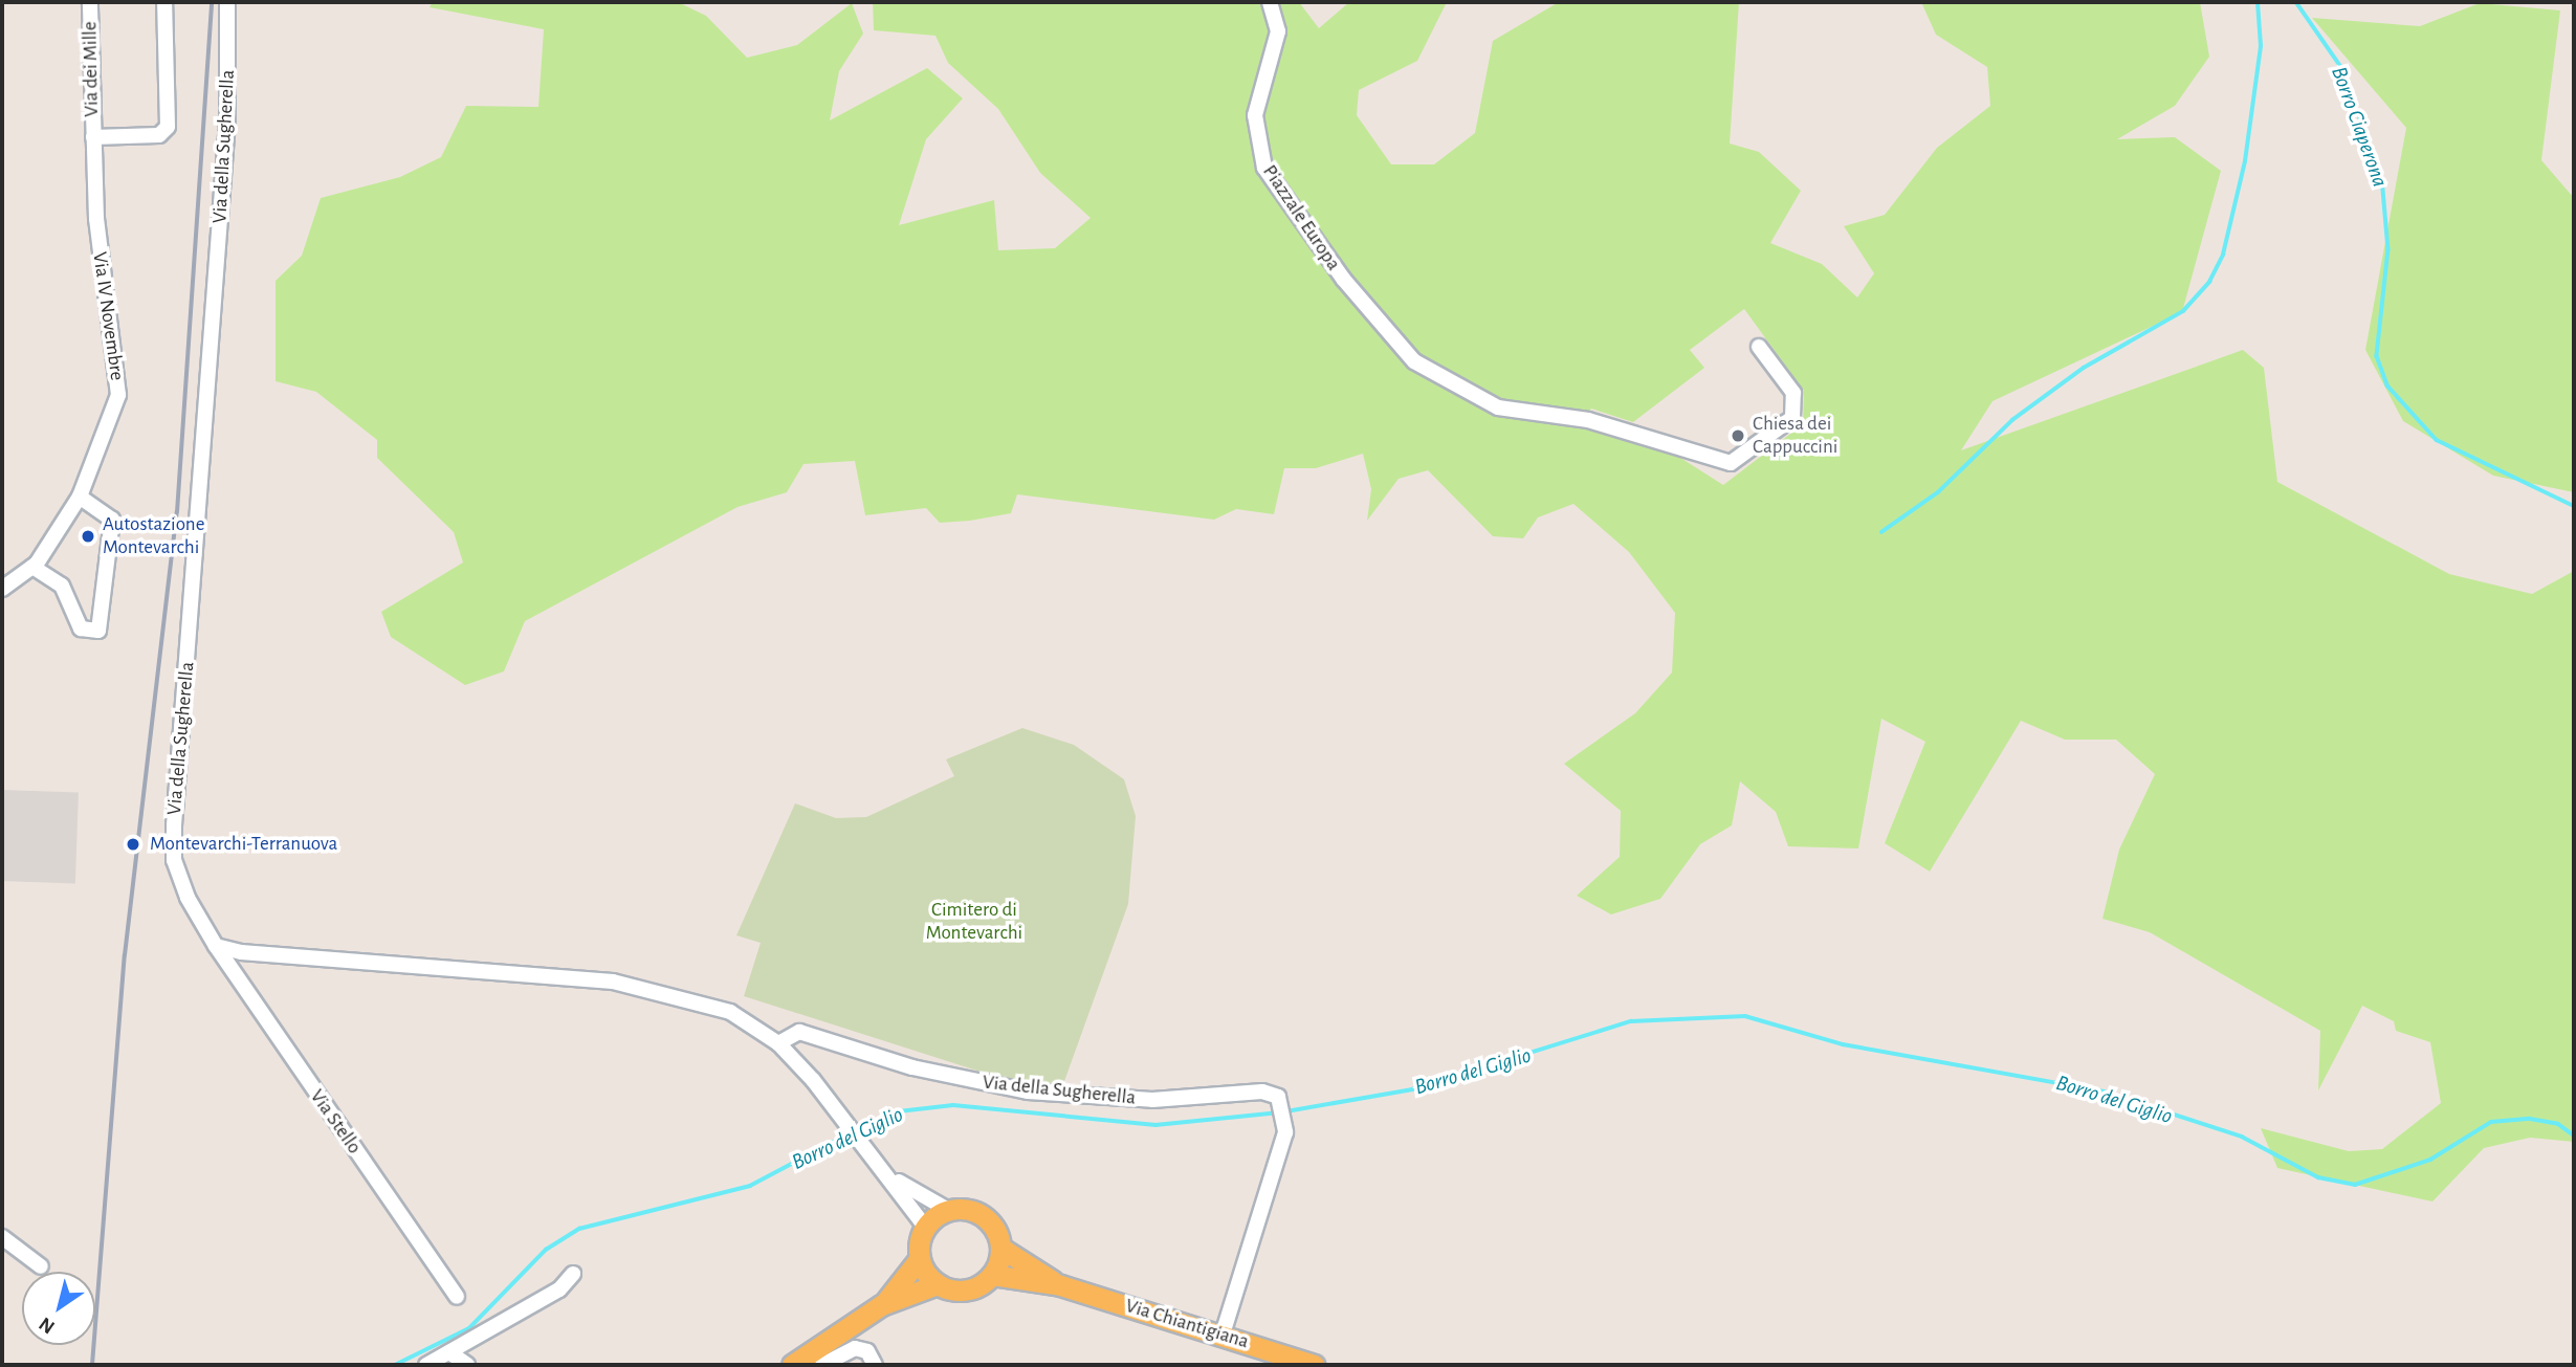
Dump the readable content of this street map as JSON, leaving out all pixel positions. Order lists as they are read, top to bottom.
{
  "streets": {
    "main road": ["Via Chiantigiana"],
    "street": [
      "Via dei Mille",
      "Via della Sugherella",
      "Piazzale Europa",
      "Via IV Novembre",
      "Via Stello"
    ]
  },
  "crossings": [
    ["Via dei Mille", "Via IV Novembre"],
    ["Via della Sugherella", "Via Stello"],
    ["Via della Sugherella", "Via Chiantigiana"]
  ],
  "water": ["Borro Ciaperona", "Borro del Giglio"],
  "parks": ["Cimitero di Montevarchi"],
  "places": ["Chiesa dei Cappuccini", "Autostazione Montevarchi", "Montevarchi-Terranuova"],
  "north": "bottom left"
}
